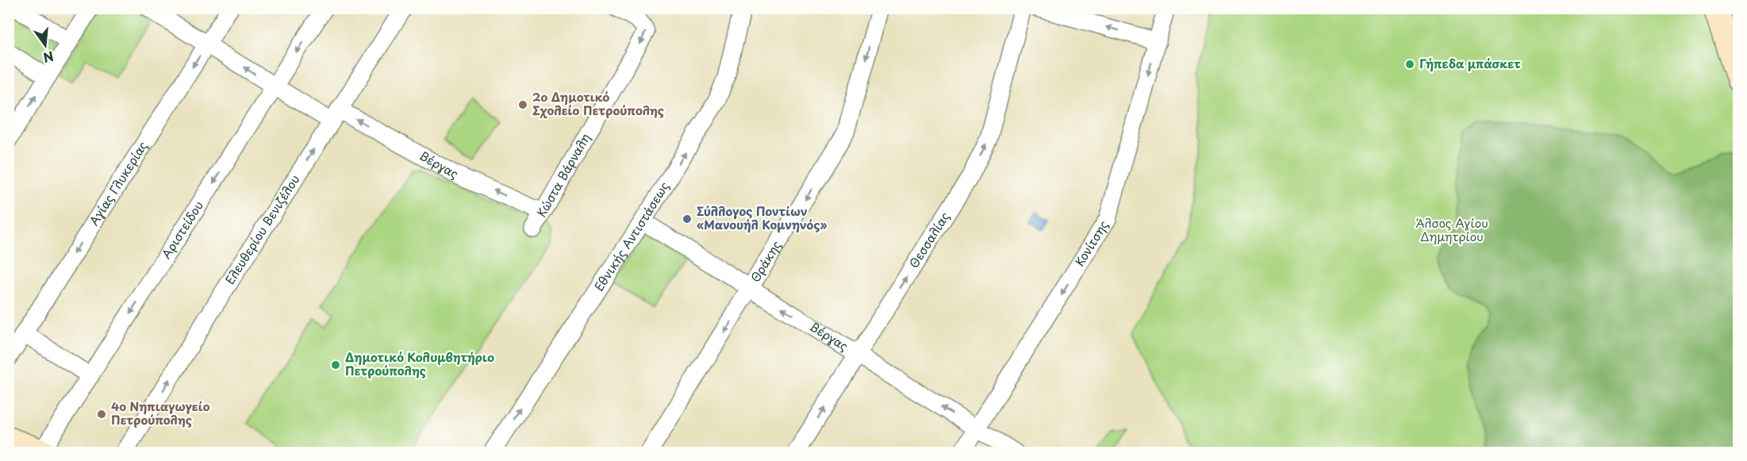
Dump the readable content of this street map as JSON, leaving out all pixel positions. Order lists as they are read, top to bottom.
{
  "streets": {
    "street": [
      "Βέργας",
      "Κώστα Βάρναλη",
      "Αγίας Γλυκερίας",
      "Ελευθερίου Βενιζέλου",
      "Αριστείδου",
      "Εθνικής Αντιστάσεως",
      "Θεσσαλίας",
      "Κονίτσης",
      "Θράκης"
    ]
  },
  "crossings": [
    ["Βέργας", "Κώστα Βάρναλη"],
    ["Βέργας", "Αγίας Γλυκερίας"],
    ["Βέργας", "Ελευθερίου Βενιζέλου"],
    ["Βέργας", "Αριστείδου"],
    ["Βέργας", "Εθνικής Αντιστάσεως"],
    ["Βέργας", "Θεσσαλίας"],
    ["Βέργας", "Κονίτσης"],
    ["Βέργας", "Θράκης"]
  ],
  "one_way": [
    "Βέργας",
    "Κώστα Βάρναλη",
    "Ελευθερίου Βενιζέλου",
    "Αριστείδου",
    "Εθνικής Αντιστάσεως",
    "Θεσσαλίας",
    "Κονίτσης",
    "Θράκης"
  ],
  "parks": ["Άλσος Αγίου Δημητρίου"],
  "places": [
    "Γήπεδα μπάσκετ",
    "2ο Δημοτικό Σχολείο Πετρούπολης",
    "Σύλλογος Ποντίων «Μανουήλ Κομνηνός»",
    "Δημοτικό Κολυμβητήριο Πετρούπολης",
    "4ο Νηπιαγωγείο Πετρούπολης"
  ],
  "north": "bottom"
}
